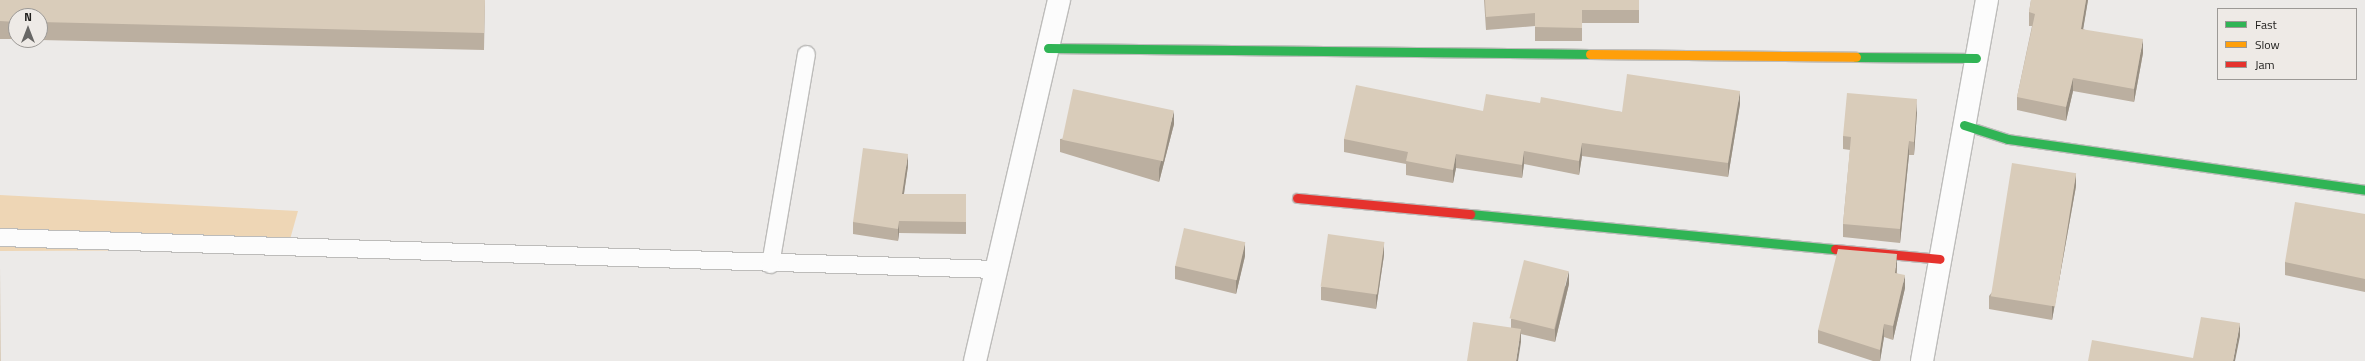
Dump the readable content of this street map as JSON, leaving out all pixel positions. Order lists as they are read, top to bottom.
{
  "legend": ["Fast", "Slow", "Jam"],
  "north": "top"
}
